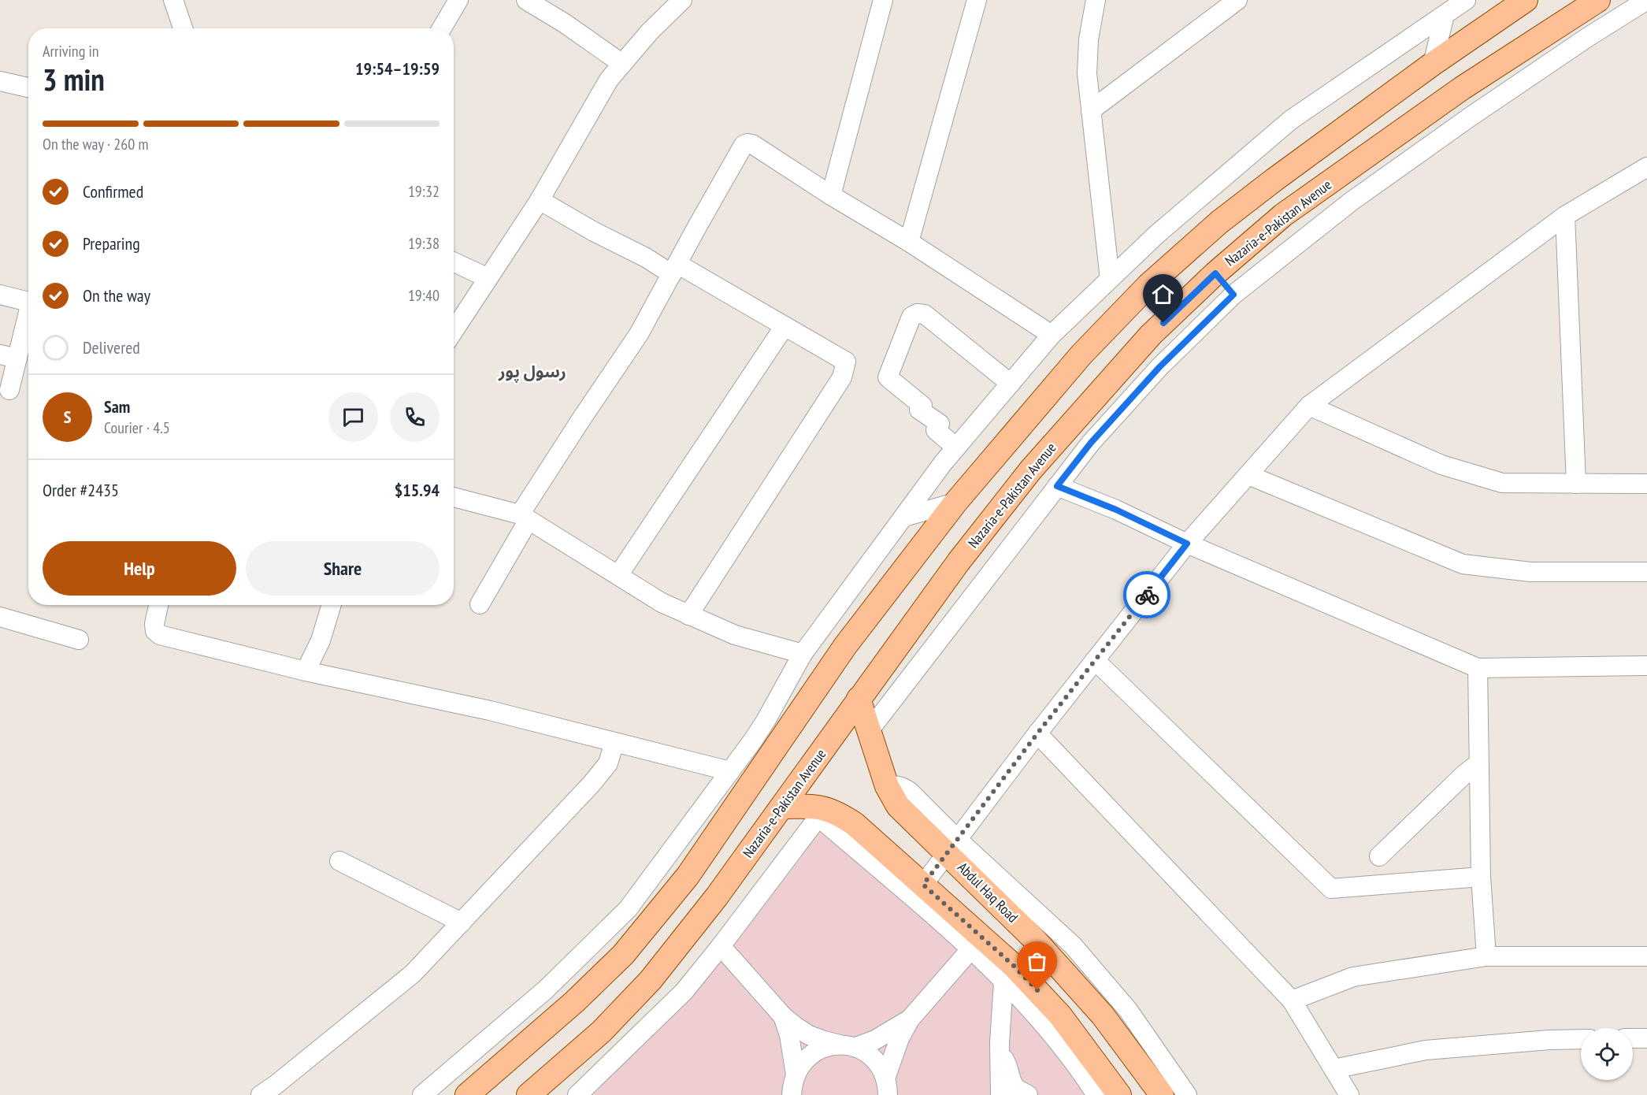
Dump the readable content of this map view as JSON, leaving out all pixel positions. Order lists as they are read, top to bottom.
{
  "streets": {
    "main road": ["Nazaria-e-Pakistan Avenue", "Abdul Haq Road"]
  },
  "crossings": [
    ["Nazaria-e-Pakistan Avenue", "Abdul Haq Road"]
  ],
  "districts": ["رسول پور"],
  "page": {
    "heading": ["3 min", "Arriving in", "19:54–19:59"],
    "panel": [
      "Sam",
      "Courier · 4.5",
      "Order #2435",
      "$15.94"
    ],
    "bar": "On the way · 260 m",
    "list": [
      ["Confirmed", "19:32"],
      ["Preparing", "19:38"],
      ["On the way", "19:40"],
      "Delivered"
    ],
    "round": "S",
    "buttons": ["Help", "Share"]
  }
}
